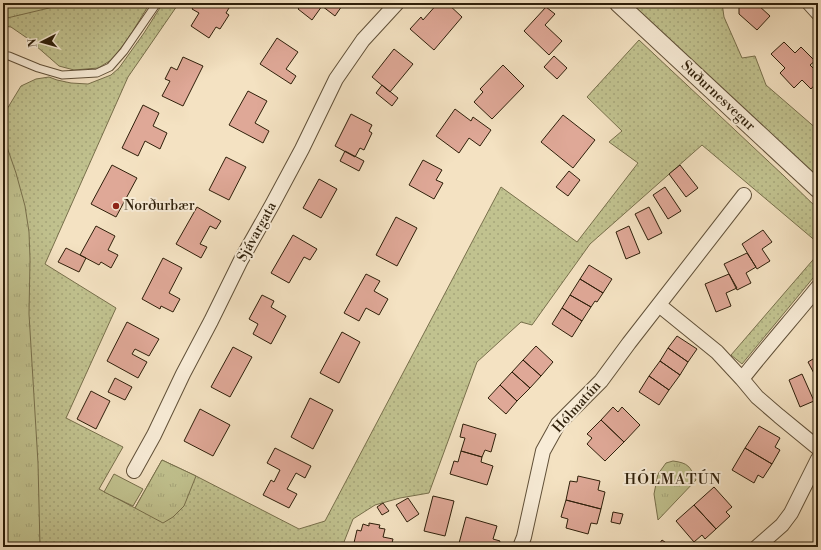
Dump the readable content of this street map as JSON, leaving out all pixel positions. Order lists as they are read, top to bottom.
{
  "streets": {
    "street": ["Suðurnesvegur", "Sjávargata", "Hólmatún"]
  },
  "districts": ["HÓLMATÚN"],
  "places": ["Norðurbær"],
  "north": "left"
}
